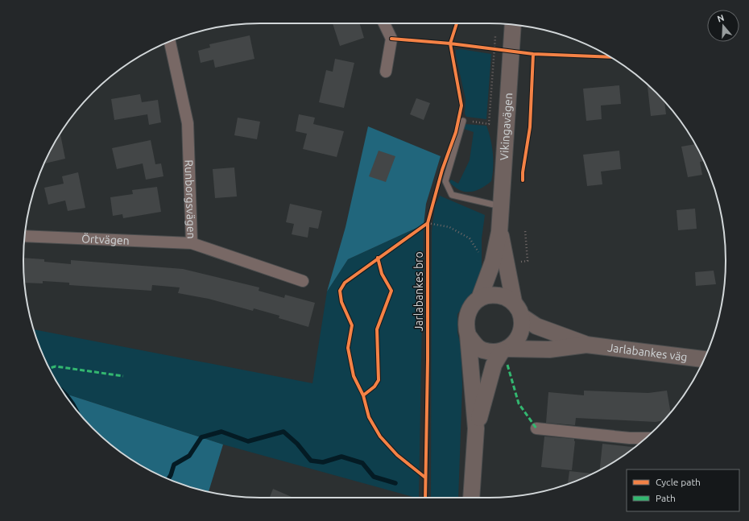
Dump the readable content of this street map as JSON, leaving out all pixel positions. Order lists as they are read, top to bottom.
{
  "streets": {
    "main road": ["Vikingavägen", "Jarlabankes väg"],
    "street": ["Runborgsvägen", "Örtvägen"],
    "cycle path": ["Jarlabankes bro"]
  },
  "crossings": [
    ["Vikingavägen", "Jarlabankes väg"],
    ["Runborgsvägen", "Örtvägen"]
  ],
  "legend": ["Cycle path", "Path"],
  "north": "top"
}
